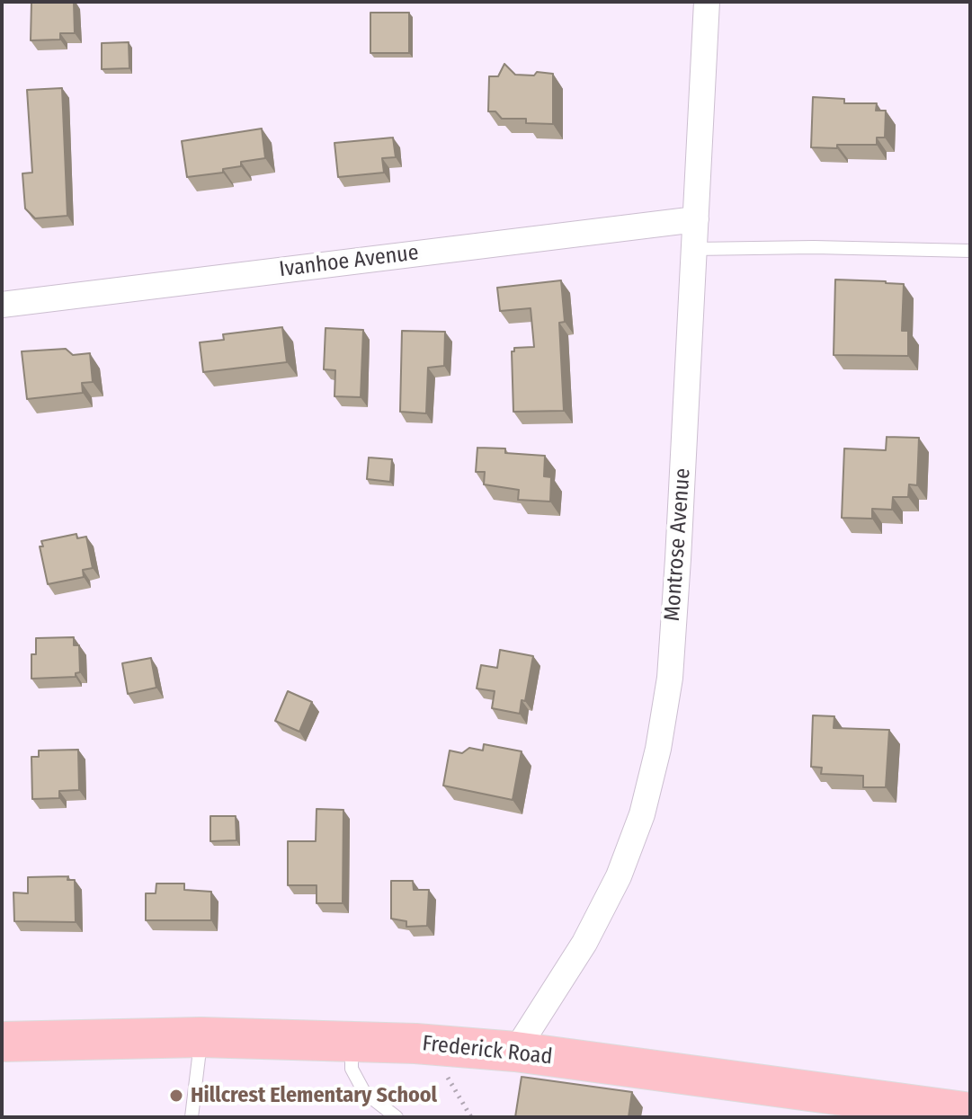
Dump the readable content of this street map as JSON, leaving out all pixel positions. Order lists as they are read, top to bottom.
{
  "streets": {
    "main road": ["Frederick Road"],
    "street": ["Ivanhoe Avenue", "Montrose Avenue"]
  },
  "crossings": [
    ["Ivanhoe Avenue", "Montrose Avenue"],
    ["Montrose Avenue", "Frederick Road"]
  ],
  "places": ["Hillcrest Elementary School"]
}
